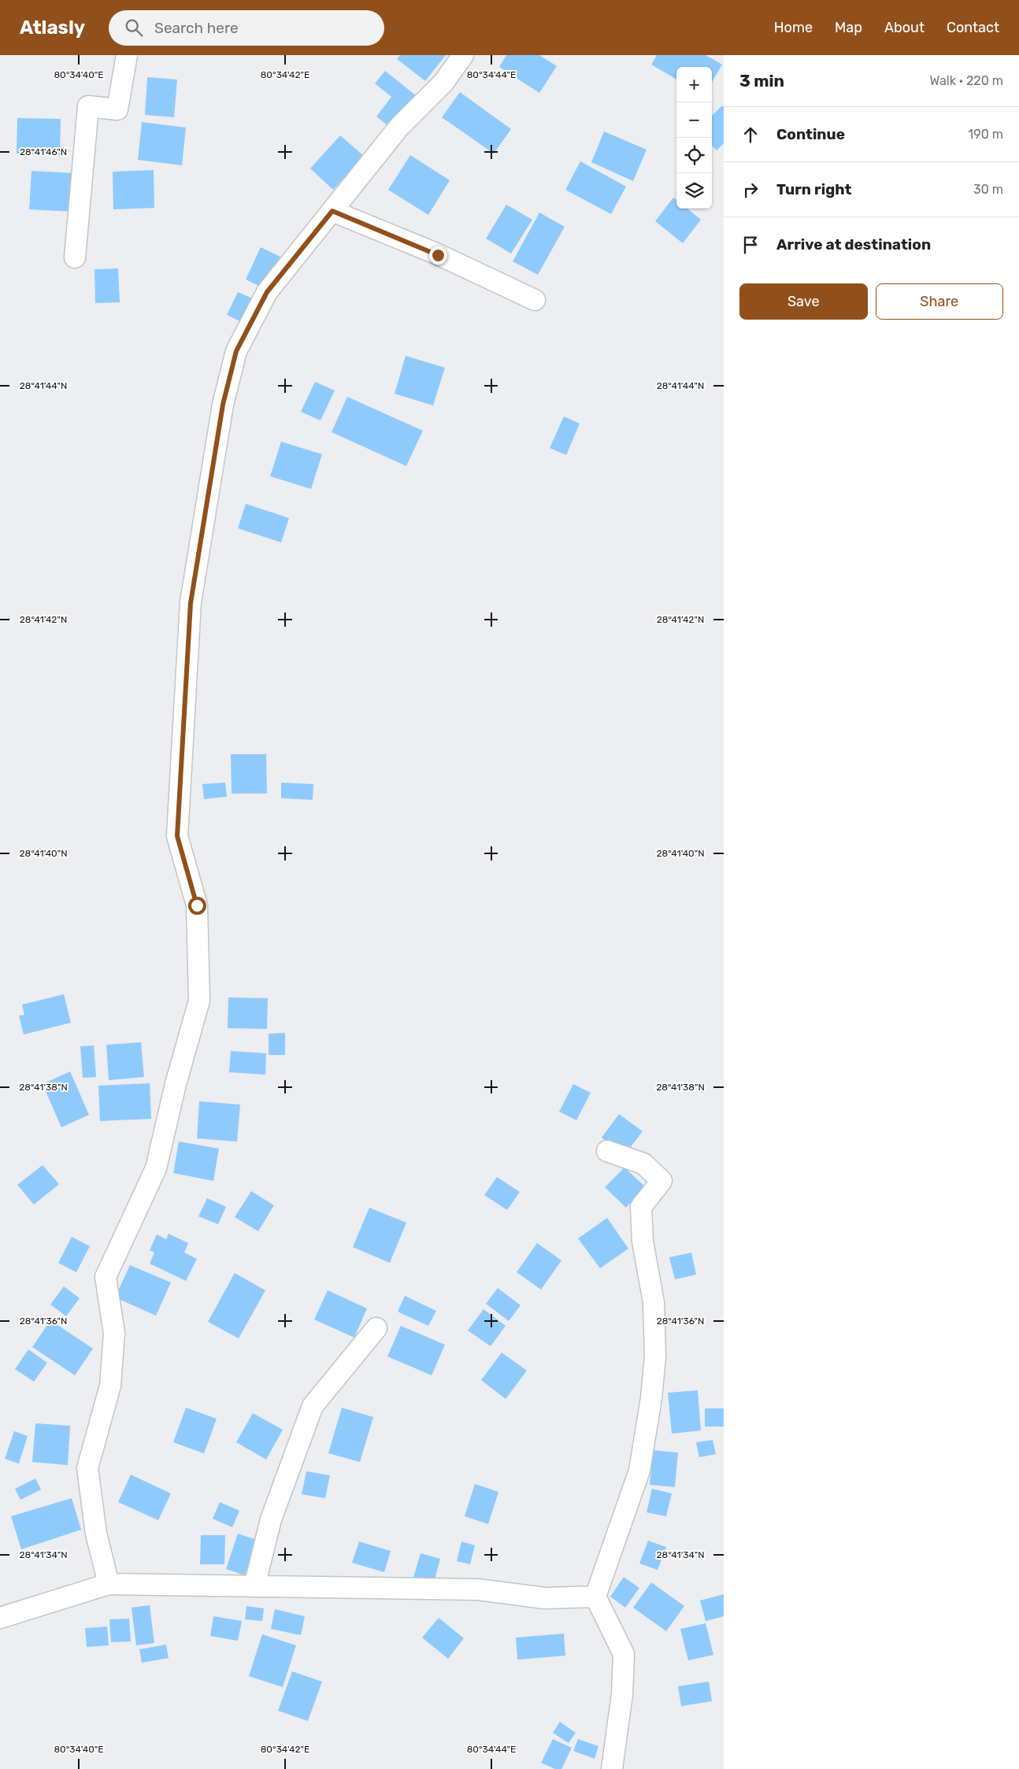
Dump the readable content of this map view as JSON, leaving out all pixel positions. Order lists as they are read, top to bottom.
{
  "page": {
    "header": "Atlasly",
    "search": "Search here",
    "nav": [
      "Home",
      "Map",
      "About",
      "Contact"
    ],
    "heading": ["3 min", "Walk · 220 m"],
    "map_buttons": ["+", "−"],
    "list": [
      ["Continue", "190 m"],
      ["Turn right", "30 m"],
      "Arrive at destination"
    ],
    "buttons": ["Save", "Share"]
  },
  "coordinates": [
    "80°34'40\"E",
    "80°34'42\"E",
    "80°34'44\"E",
    "28°41'46\"N",
    "28°41'44\"N",
    "28°41'42\"N",
    "28°41'40\"N",
    "28°41'38\"N",
    "28°41'36\"N",
    "28°41'34\"N"
  ]
}
